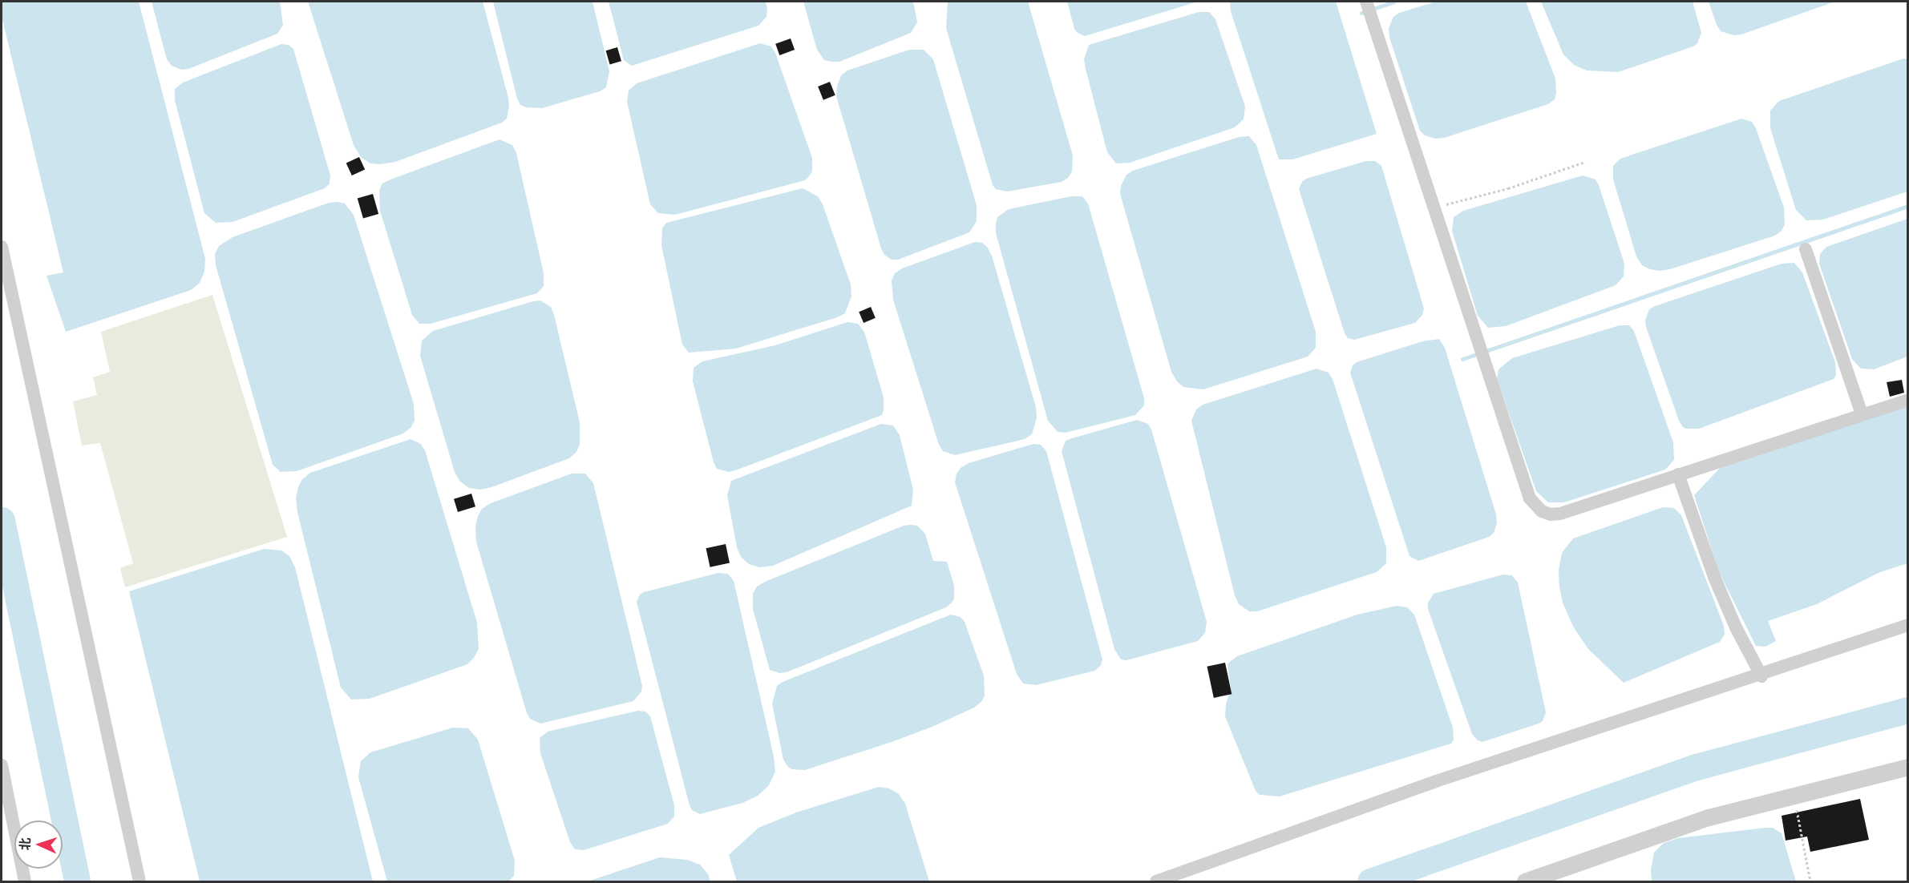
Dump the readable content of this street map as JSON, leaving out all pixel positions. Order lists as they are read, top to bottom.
{
  "north": "left"
}
